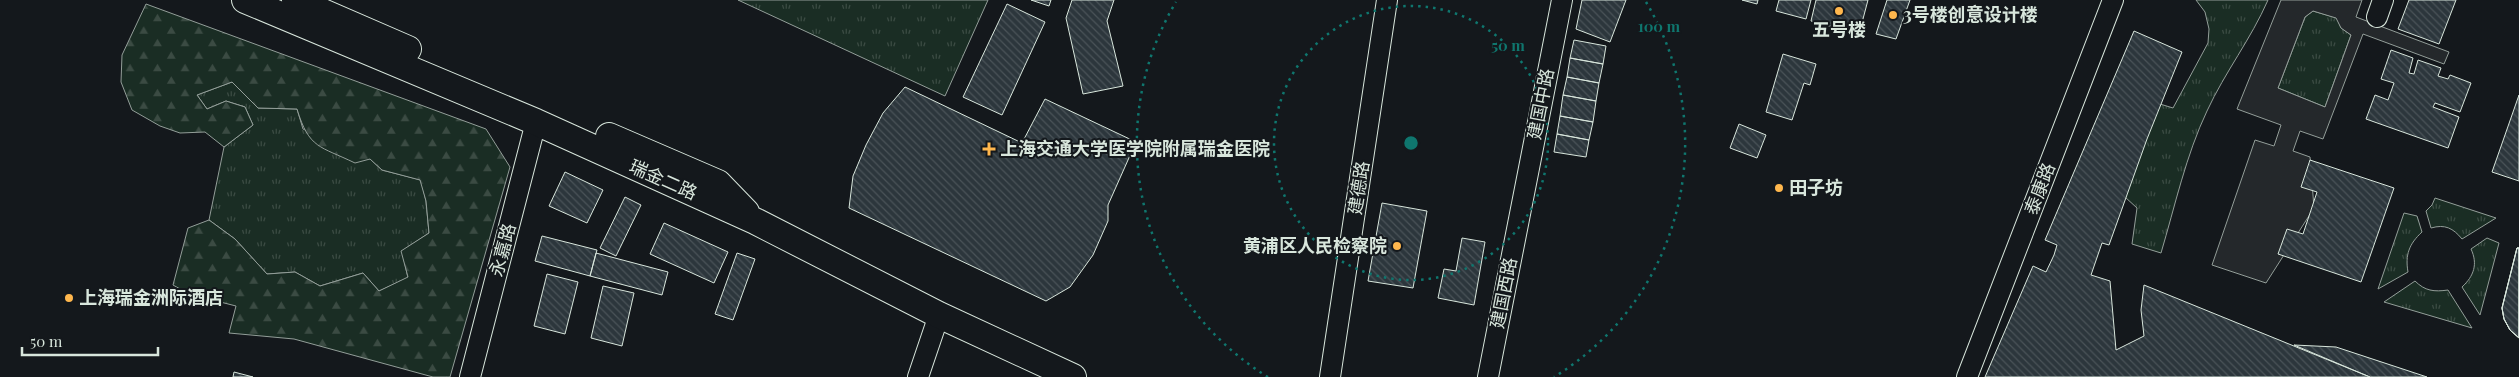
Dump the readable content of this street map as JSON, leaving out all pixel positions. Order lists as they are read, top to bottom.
{
  "streets": {
    "main road": ["瑞金二路"],
    "street": [
      "建国中路",
      "建德路",
      "泰康路",
      "永嘉路",
      "建国西路"
    ]
  },
  "crossings": [
    ["建国中路", "建国西路"],
    ["瑞金二路", "永嘉路"]
  ],
  "places": {
    "other": [
      "五号楼",
      "3号楼创意设计楼",
      "田子坊",
      "黄浦区人民检察院",
      "上海瑞金洲际酒店"
    ],
    "health": ["上海交通大学医学院附属瑞金医院"]
  },
  "scale_bar": "50 m",
  "rings": ["100 m", "50 m"]
}
